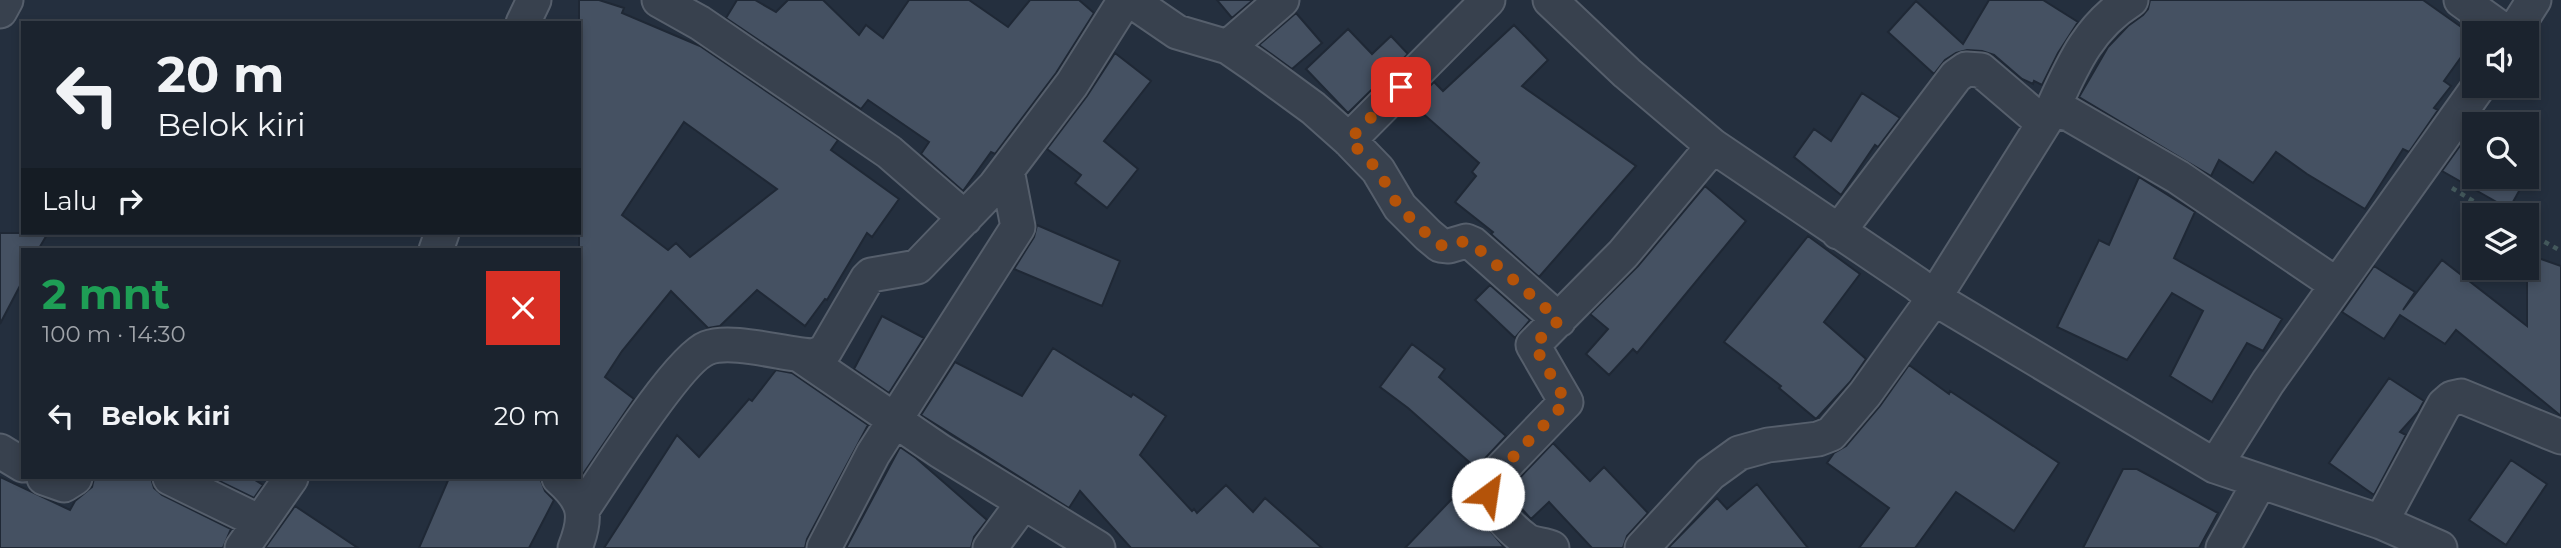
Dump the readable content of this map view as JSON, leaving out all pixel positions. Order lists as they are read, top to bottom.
{
  "page": {
    "turn": ["20 m", "Belok kiri"],
    "then": "Lalu",
    "heading": ["2 mnt", "100 m · 14:30"],
    "list": [
      {
        "name": "Belok kiri",
        "value": "20 m"
      }
    ]
  }
}
